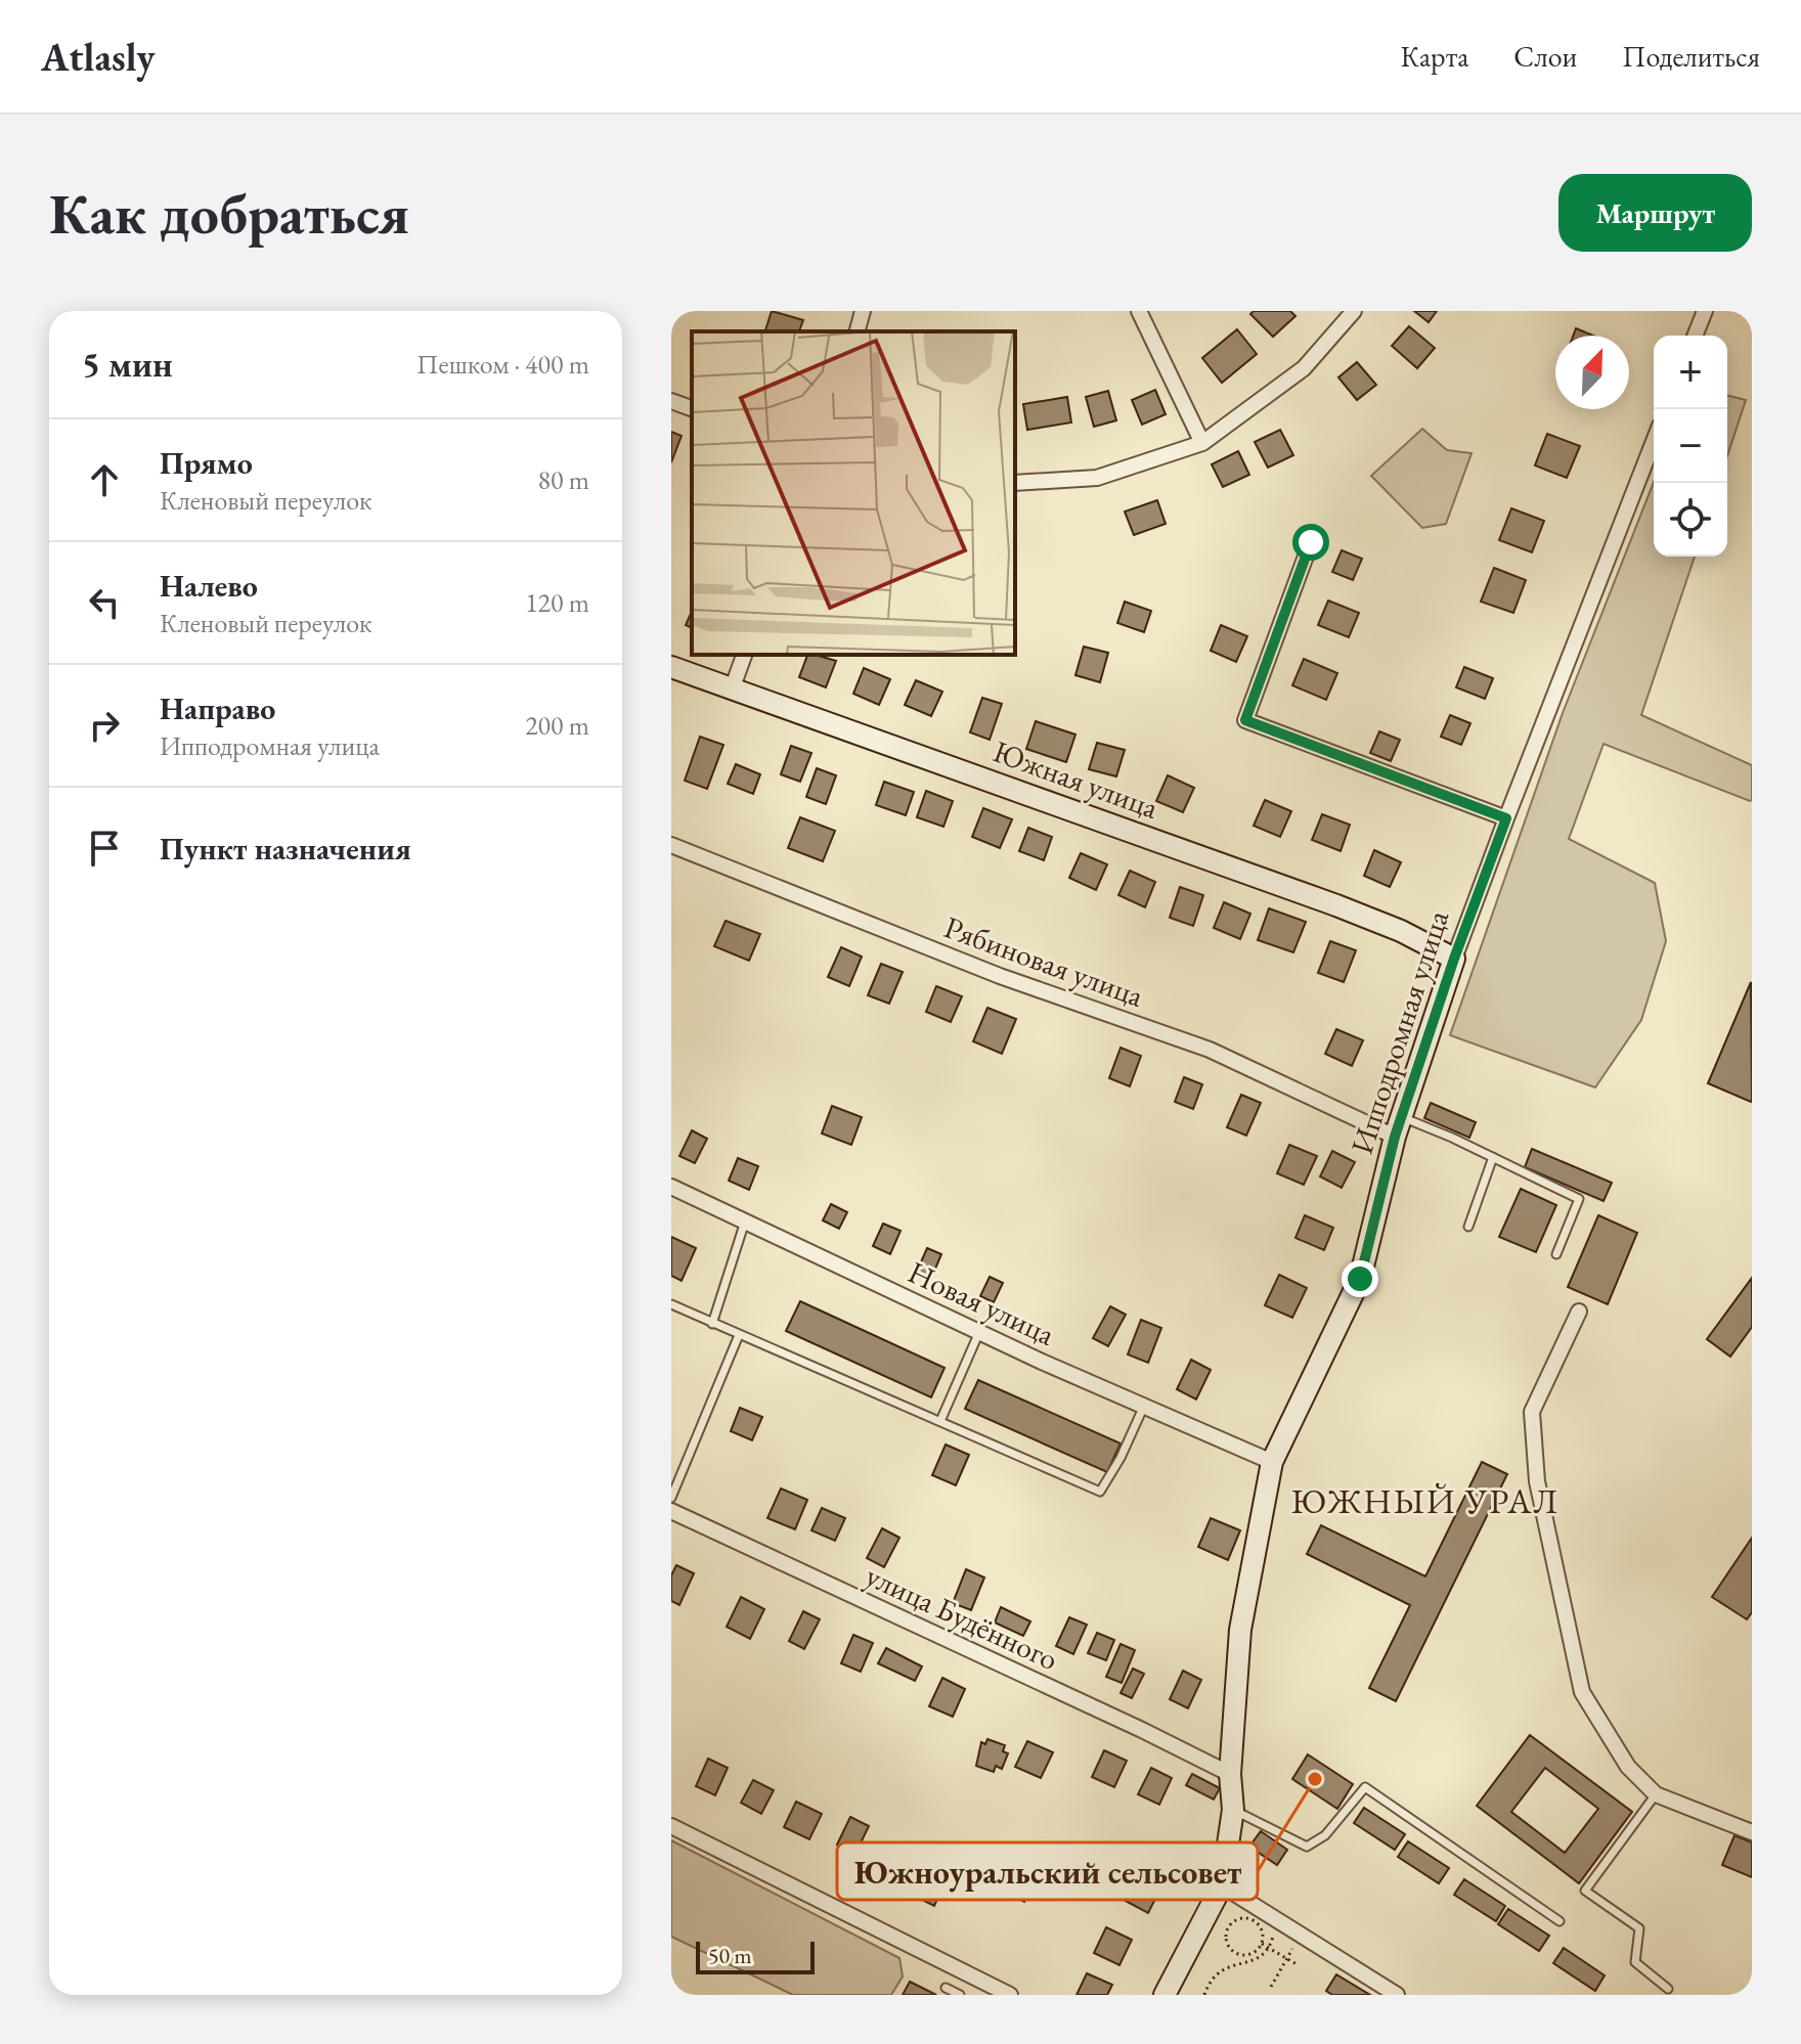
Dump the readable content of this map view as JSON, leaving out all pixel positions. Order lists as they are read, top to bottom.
{
  "streets": {
    "street": [
      "Южная улица",
      "Рябиновая улица",
      "Ипподромная улица",
      "Новая улица",
      "улица Будённого"
    ]
  },
  "crossings": [
    ["Южная улица", "Ипподромная улица"],
    ["Рябиновая улица", "Ипподромная улица"],
    ["Ипподромная улица", "Новая улица"],
    ["Ипподромная улица", "улица Будённого"]
  ],
  "districts": ["ЮЖНЫЙ УРАЛ"],
  "places": ["Южноуральский сельсовет"],
  "scale_bar": "50 m",
  "north": "top right",
  "page": {
    "header": "Atlasly",
    "nav": ["Карта", "Слои", "Поделиться"],
    "buttons": "Маршрут",
    "title": "Как добраться",
    "heading": ["5 мин", "Пешком · 400 m"],
    "map_buttons": ["+", "−"],
    "list": [
      ["Прямо", "Кленовый переулок", "80 m"],
      ["Налево", "Кленовый переулок", "120 m"],
      ["Направо", "Ипподромная улица", "200 m"],
      "Пункт назначения"
    ],
    "scale": "50 m"
  }
}
